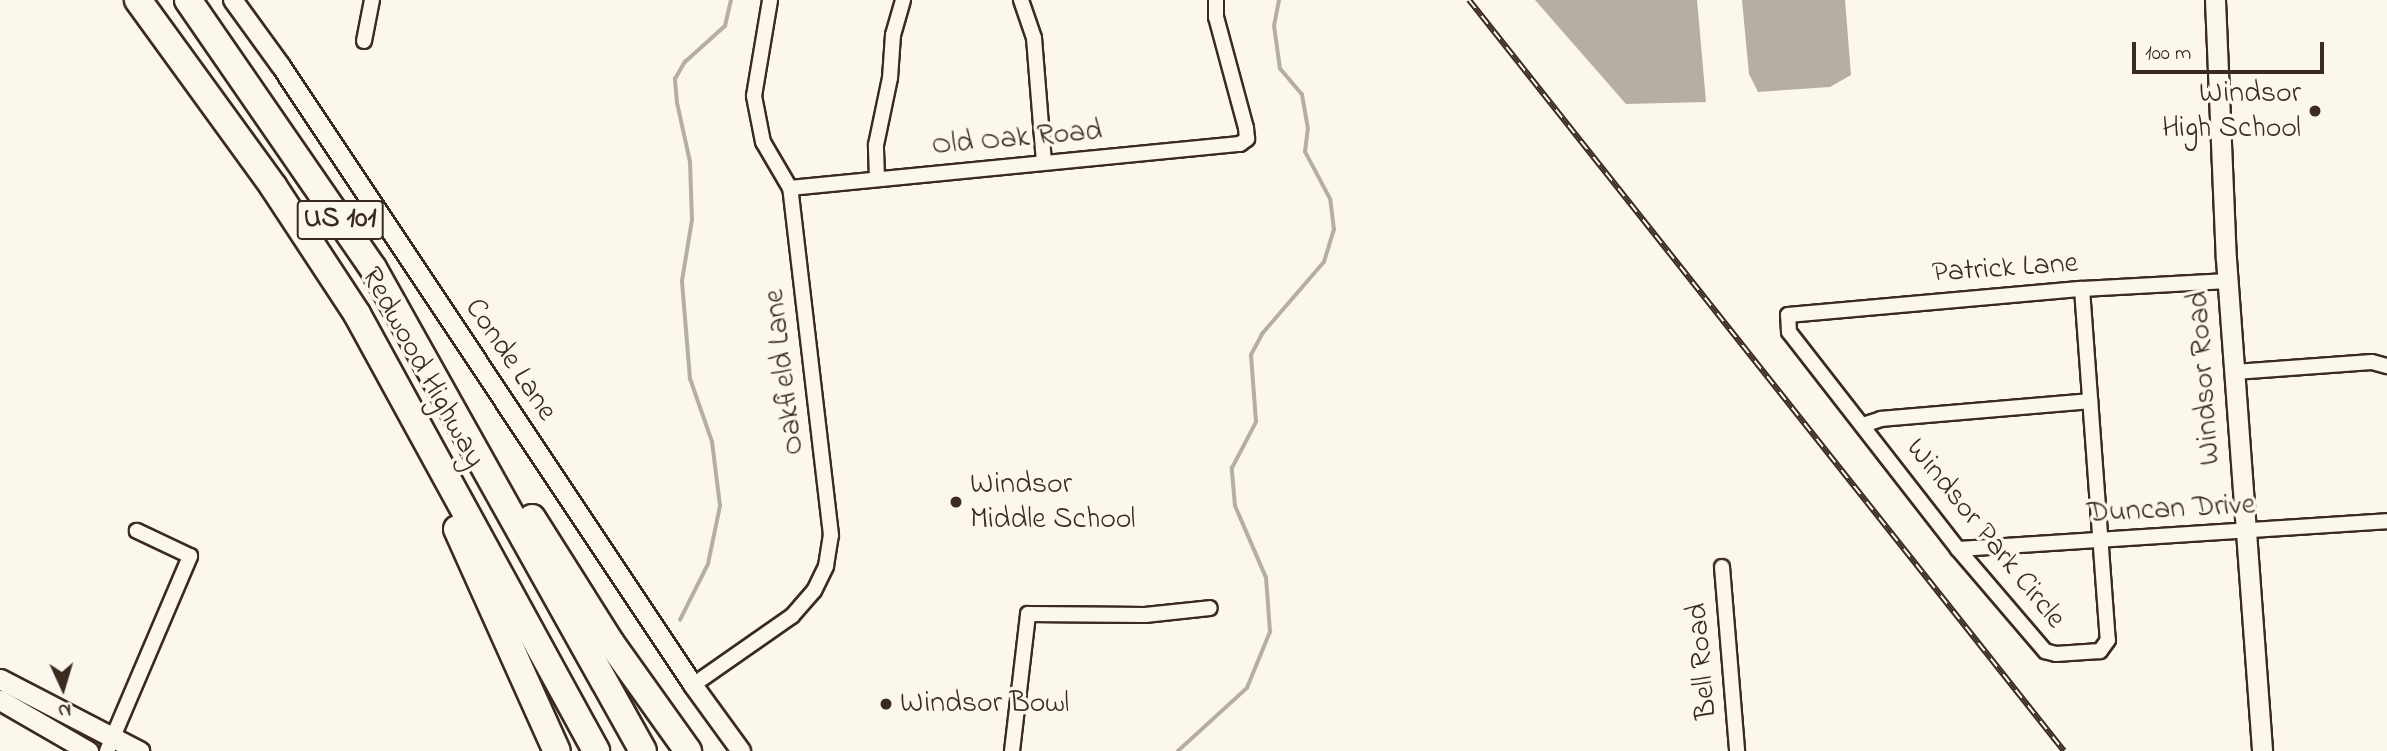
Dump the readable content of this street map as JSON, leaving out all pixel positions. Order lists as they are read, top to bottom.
{
  "streets": {
    "highway": ["US 101", "Redwood Highway"],
    "main road": ["Windsor Road"],
    "street": [
      "Old Oak Road",
      "Patrick Lane",
      "Conde Lane",
      "Oakfield Lane",
      "Duncan Drive",
      "Windsor Park Circle",
      "Bell Road"
    ]
  },
  "crossings": [
    ["Old Oak Road", "Oakfield Lane"],
    ["Patrick Lane", "Windsor Road"],
    ["Patrick Lane", "Windsor Park Circle"],
    ["Conde Lane", "Oakfield Lane"],
    ["Windsor Road", "Duncan Drive"],
    ["Duncan Drive", "Windsor Park Circle"]
  ],
  "places": ["Windsor High School", "Windsor Middle School", "Windsor Bowl"],
  "scale_bar": "100 m",
  "north": "bottom"
}
